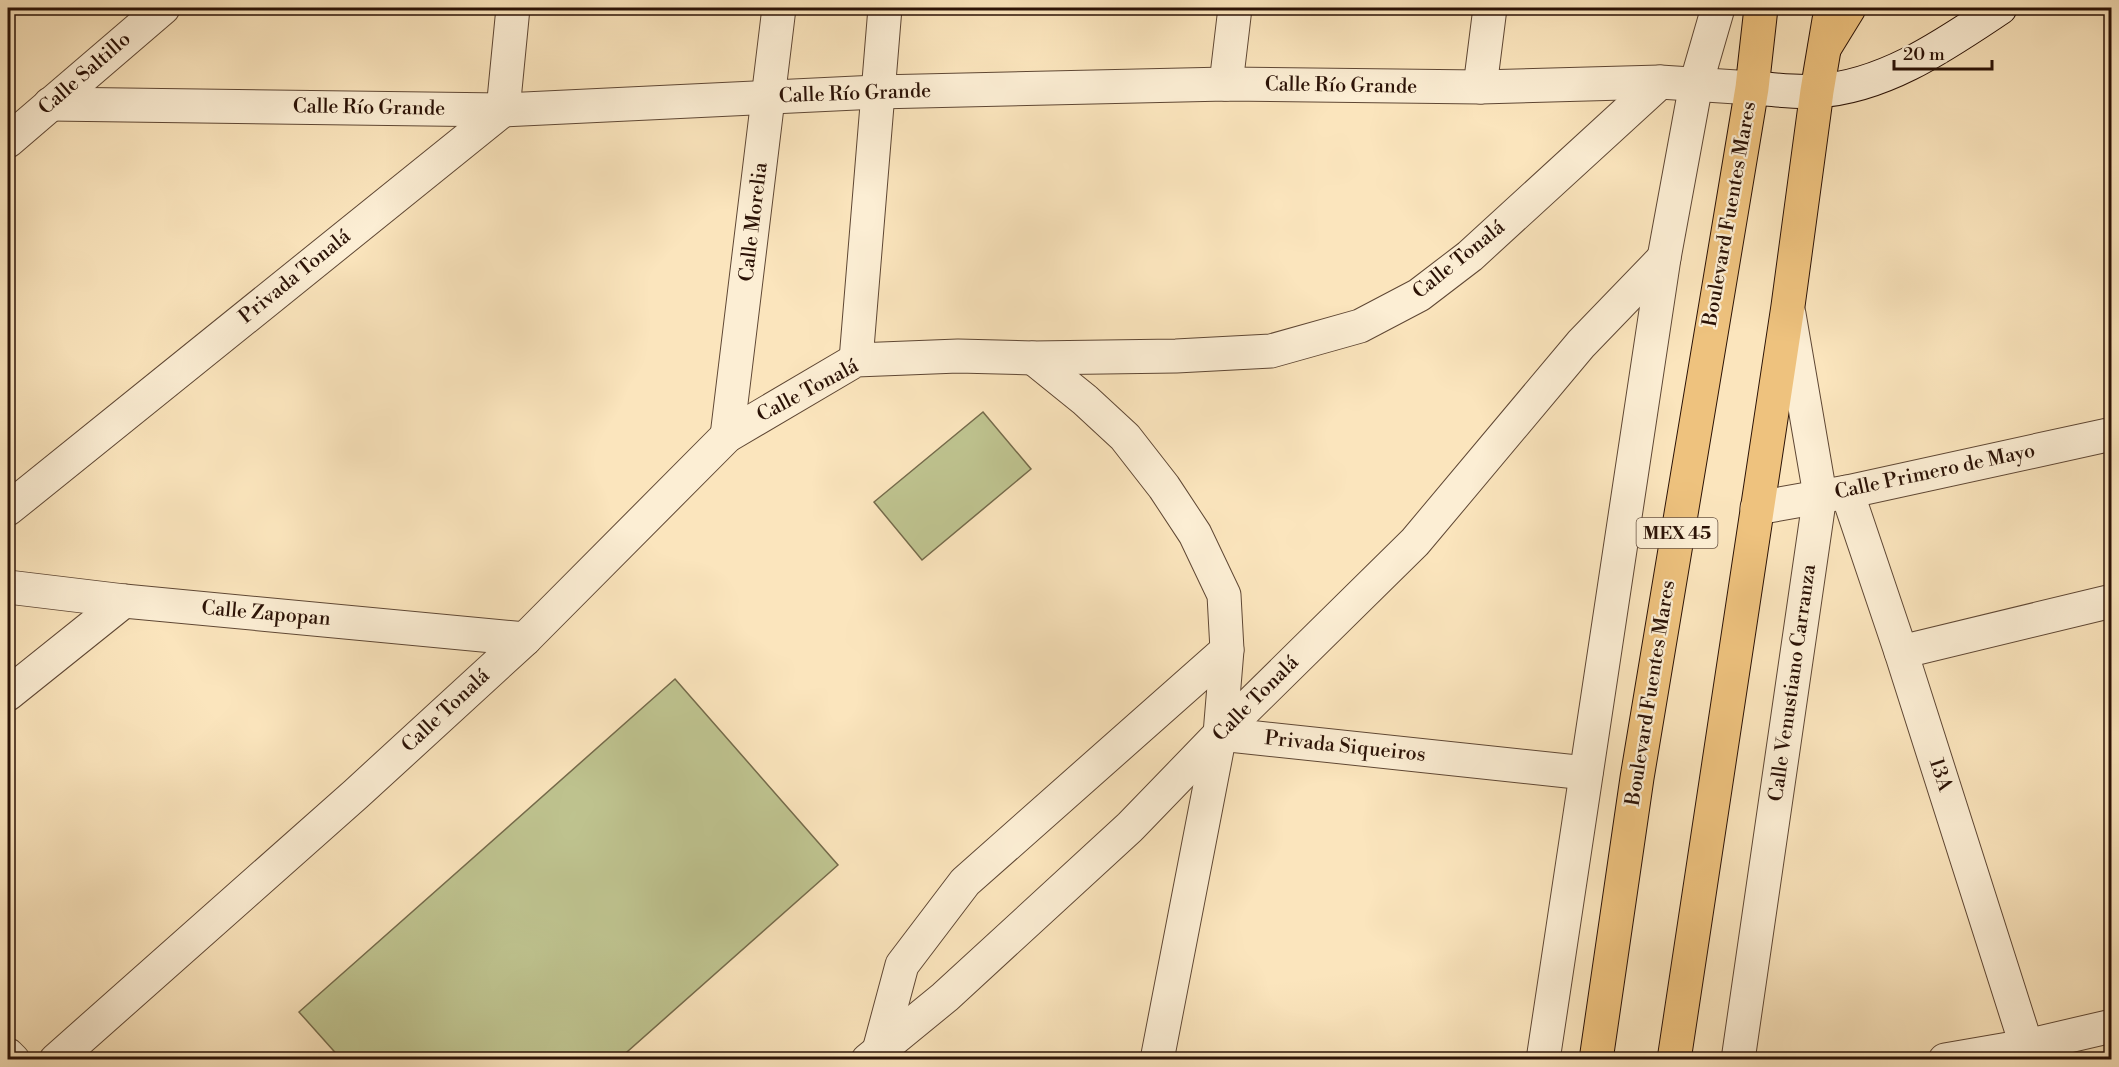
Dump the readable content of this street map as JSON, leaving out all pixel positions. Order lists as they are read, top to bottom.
{
  "streets": {
    "main road": ["Boulevard Fuentes Mares", "MEX 45"],
    "street": [
      "Calle Saltillo",
      "Calle Río Grande",
      "Calle Morelia",
      "Calle Tonalá",
      "Privada Tonalá",
      "Calle Primero de Mayo",
      "Calle Zapopan",
      "Calle Venustiano Carranza",
      "Privada Siqueiros",
      "13A"
    ]
  },
  "crossings": [
    ["Calle Saltillo", "Calle Río Grande"],
    ["Calle Río Grande", "Calle Morelia"],
    ["Calle Río Grande", "Calle Tonalá"],
    ["Calle Río Grande", "Privada Tonalá"],
    ["Calle Morelia", "Calle Tonalá"],
    ["Calle Tonalá", "Calle Zapopan"],
    ["Calle Tonalá", "Privada Siqueiros"],
    ["Calle Primero de Mayo", "Calle Venustiano Carranza"],
    ["Calle Primero de Mayo", "13A"],
    ["Calle Venustiano Carranza", "13A"]
  ],
  "scale_bar": "20 m"
}
